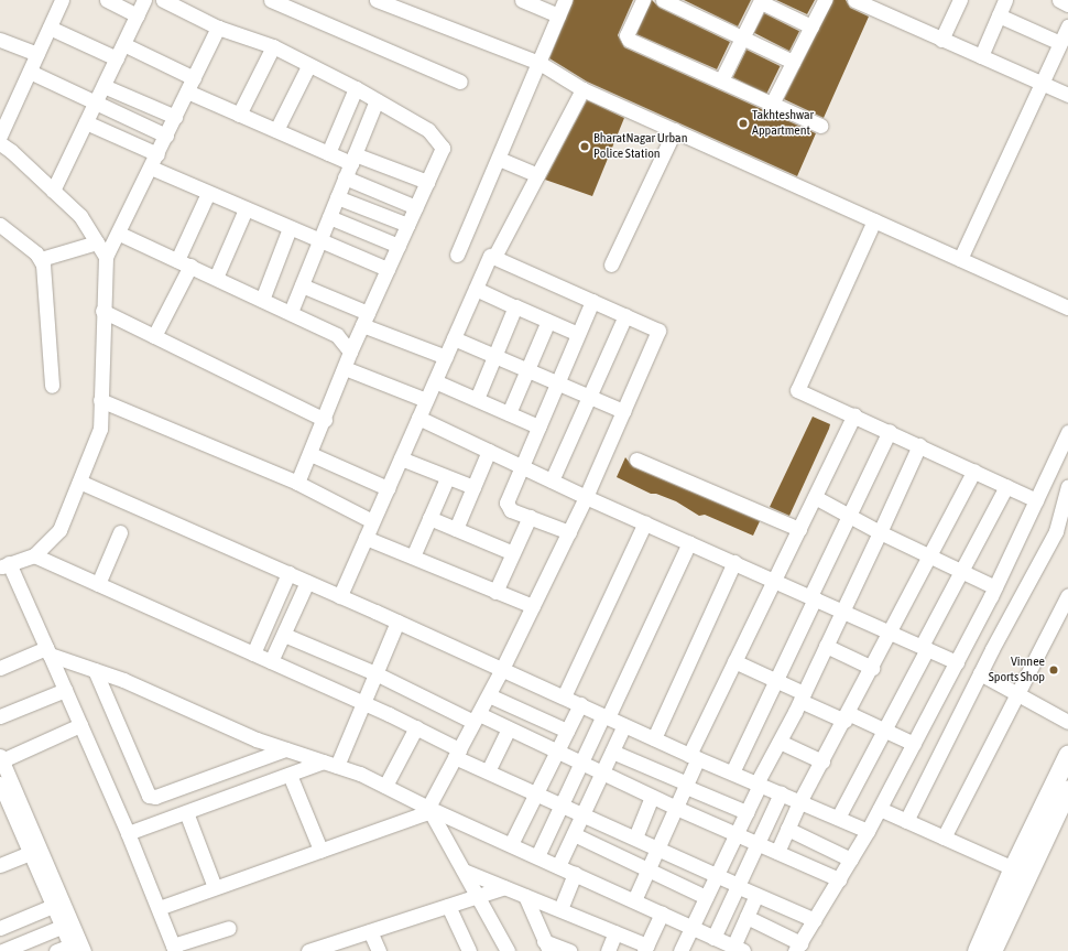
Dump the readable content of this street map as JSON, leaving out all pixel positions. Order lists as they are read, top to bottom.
{
  "places": ["Takhteshwar Appartment", "BharatNagar Urban Police Station", "Vinnee Sports Shop"]
}
